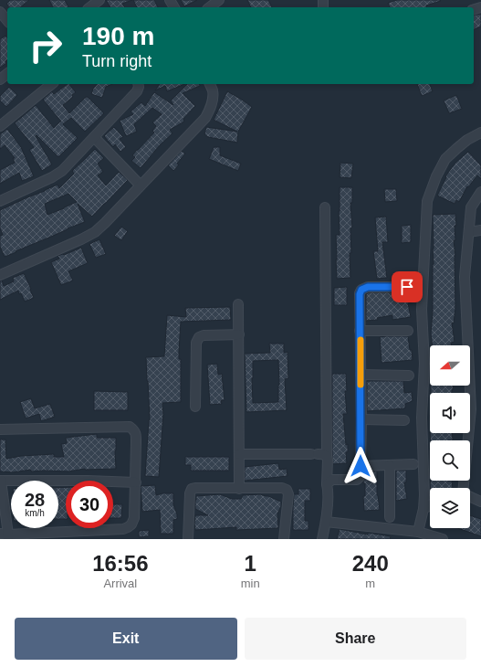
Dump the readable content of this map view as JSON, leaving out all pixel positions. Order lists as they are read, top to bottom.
{
  "north": "left",
  "page": {
    "turn": ["190 m", "Turn right"],
    "speed": "28 km/h",
    "limit": "30",
    "eta": [
      "16:56",
      "Arrival",
      "1",
      "min",
      "240",
      "m"
    ],
    "buttons": ["Exit", "Share"]
  }
}
